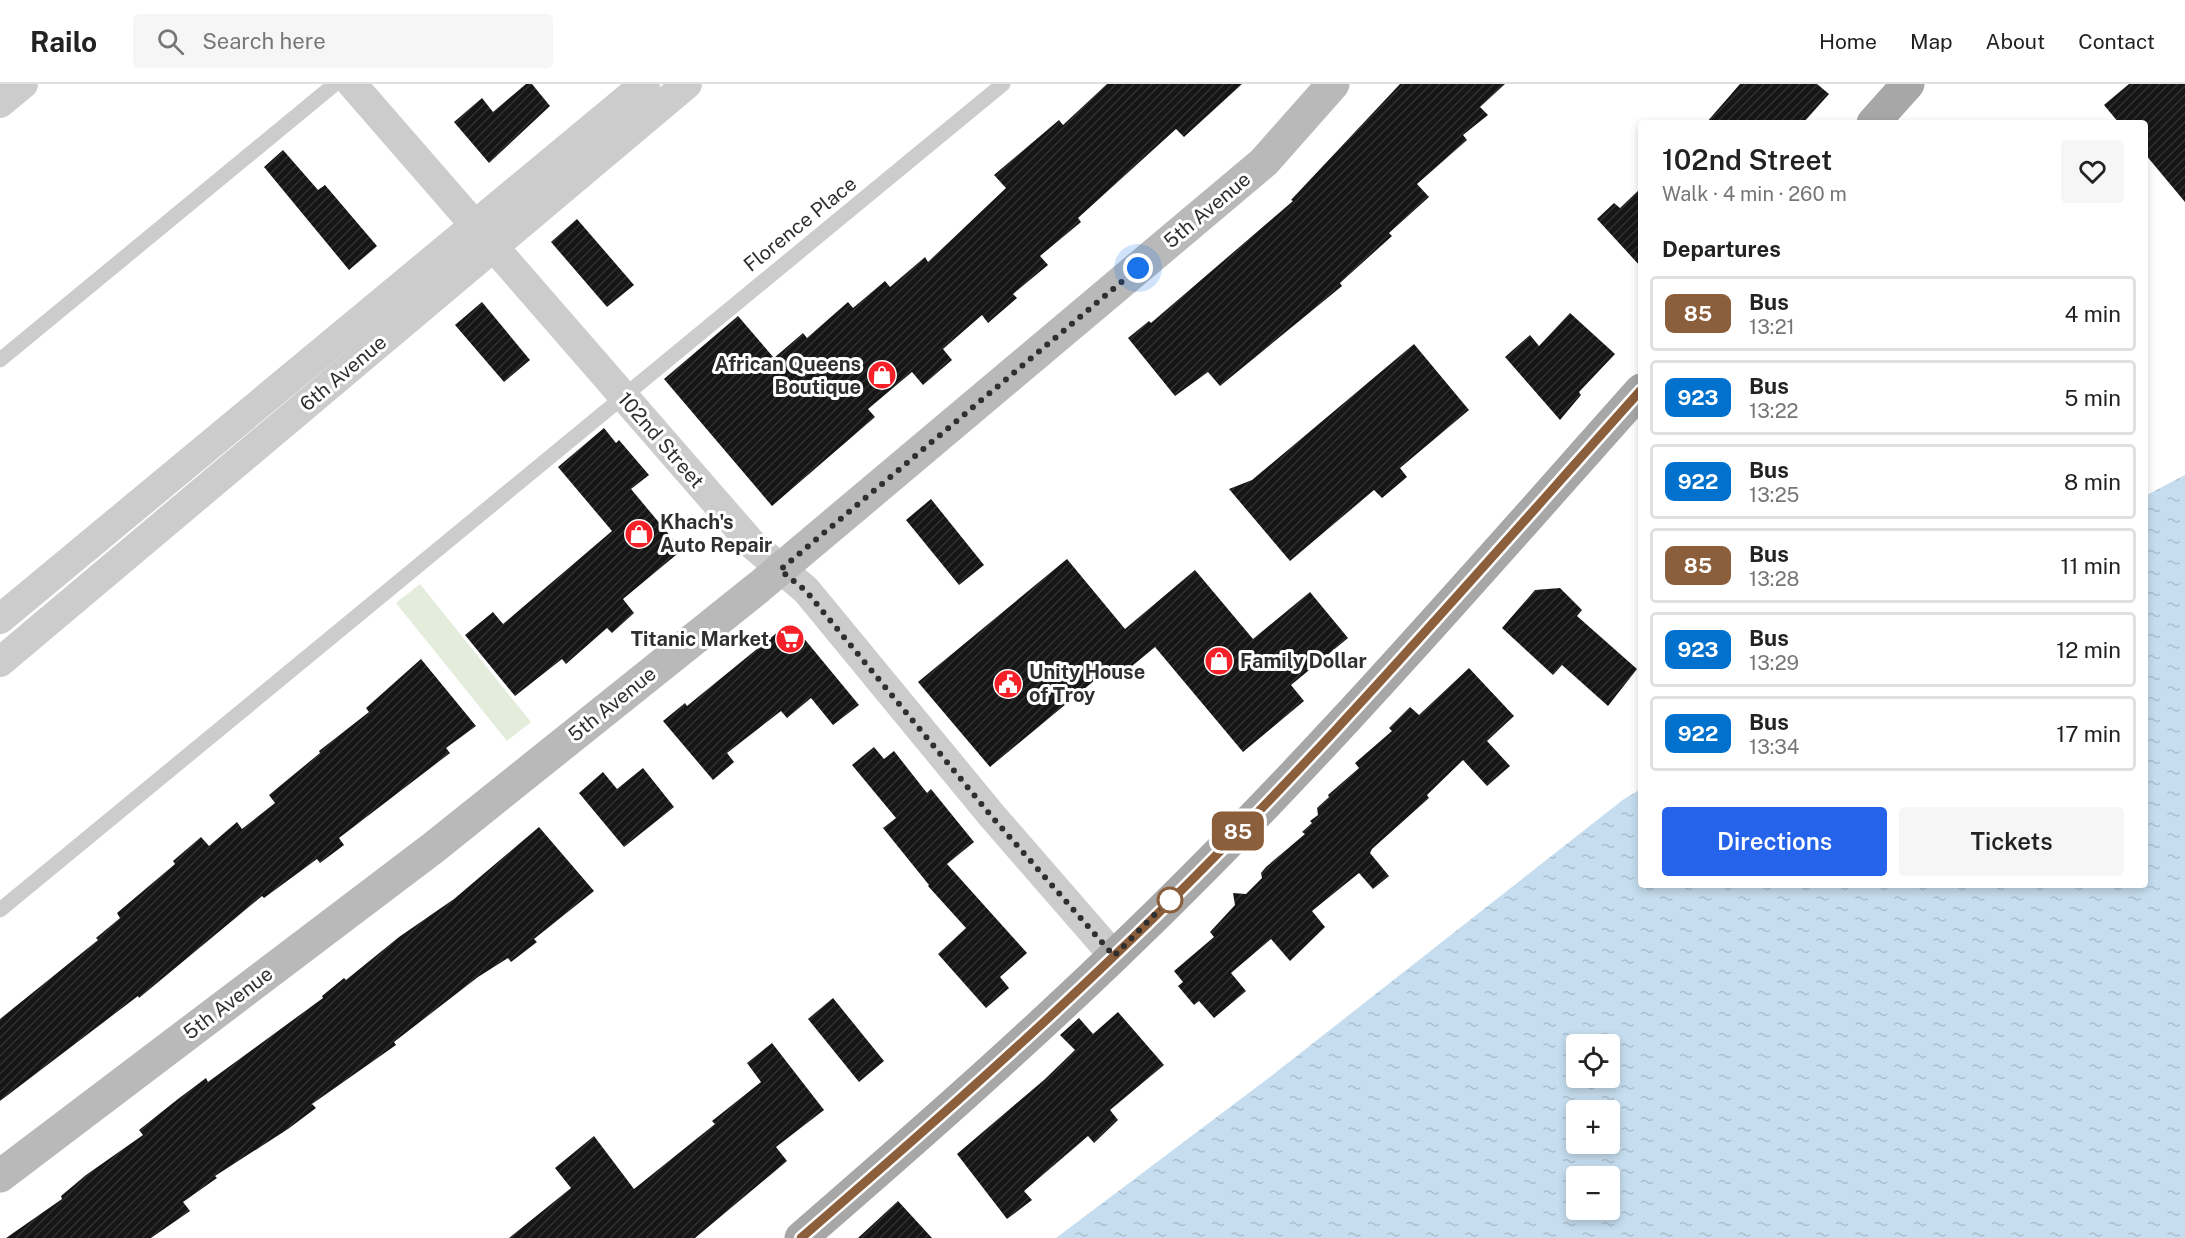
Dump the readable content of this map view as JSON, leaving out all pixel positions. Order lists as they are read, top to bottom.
{
  "streets": {
    "street": ["5th Avenue", "6th Avenue", "102nd Street"],
    "lane": ["Florence Place"]
  },
  "crossings": [
    ["5th Avenue", "102nd Street"],
    ["Florence Place", "102nd Street"],
    ["6th Avenue", "102nd Street"]
  ],
  "places": {
    "shop": ["African Queens Boutique", "Khach's Auto Repair", "Family Dollar"],
    "supermarket": ["Titanic Market"],
    "public building": ["Unity House of Troy"]
  },
  "lines": ["bus line 85"],
  "page": {
    "header": "Railo",
    "search": "Search here",
    "nav": [
      "Home",
      "Map",
      "About",
      "Contact"
    ],
    "on_map": "85",
    "heading": [
      ["102nd Street", "Walk · 4 min · 260 m"],
      "Departures"
    ],
    "list": [
      {
        "mark": "85",
        "name": "Bus",
        "note": "13:21",
        "value": "4 min"
      },
      {
        "mark": "923",
        "name": "Bus",
        "note": "13:22",
        "value": "5 min"
      },
      {
        "mark": "922",
        "name": "Bus",
        "note": "13:25",
        "value": "8 min"
      },
      {
        "mark": "85",
        "name": "Bus",
        "note": "13:28",
        "value": "11 min"
      },
      {
        "mark": "923",
        "name": "Bus",
        "note": "13:29",
        "value": "12 min"
      },
      {
        "mark": "922",
        "name": "Bus",
        "note": "13:34",
        "value": "17 min"
      }
    ],
    "buttons": ["Directions", "Tickets"],
    "map_buttons": ["+", "−"]
  }
}
